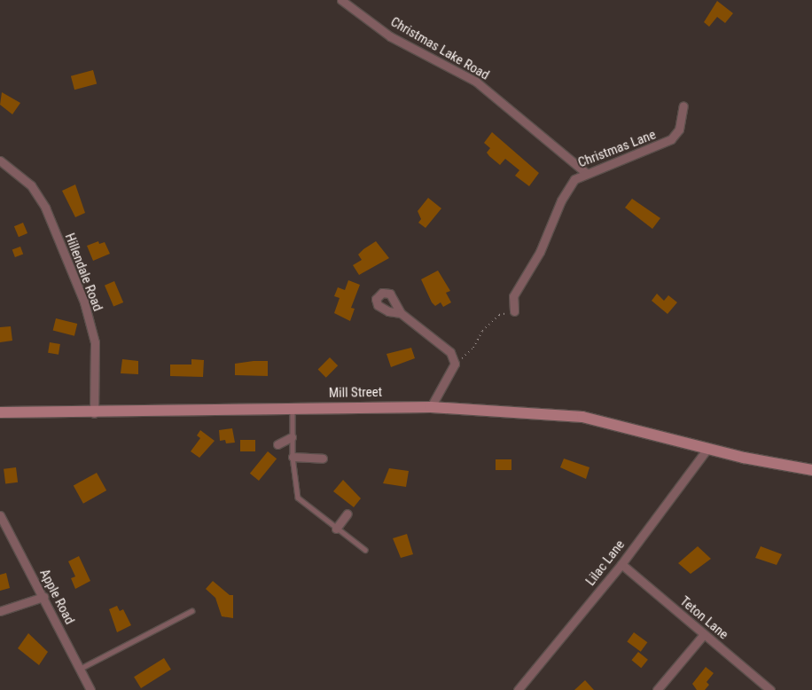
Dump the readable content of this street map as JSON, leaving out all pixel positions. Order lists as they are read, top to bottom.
{
  "streets": {
    "main road": ["Mill Street"],
    "street": [
      "Christmas Lake Road",
      "Christmas Lane",
      "Hillendale Road",
      "Lilac Lane",
      "Apple Road",
      "Teton Lane"
    ]
  },
  "crossings": [
    ["Christmas Lake Road", "Christmas Lane"],
    ["Hillendale Road", "Mill Street"],
    ["Mill Street", "Lilac Lane"],
    ["Lilac Lane", "Teton Lane"]
  ]
}
